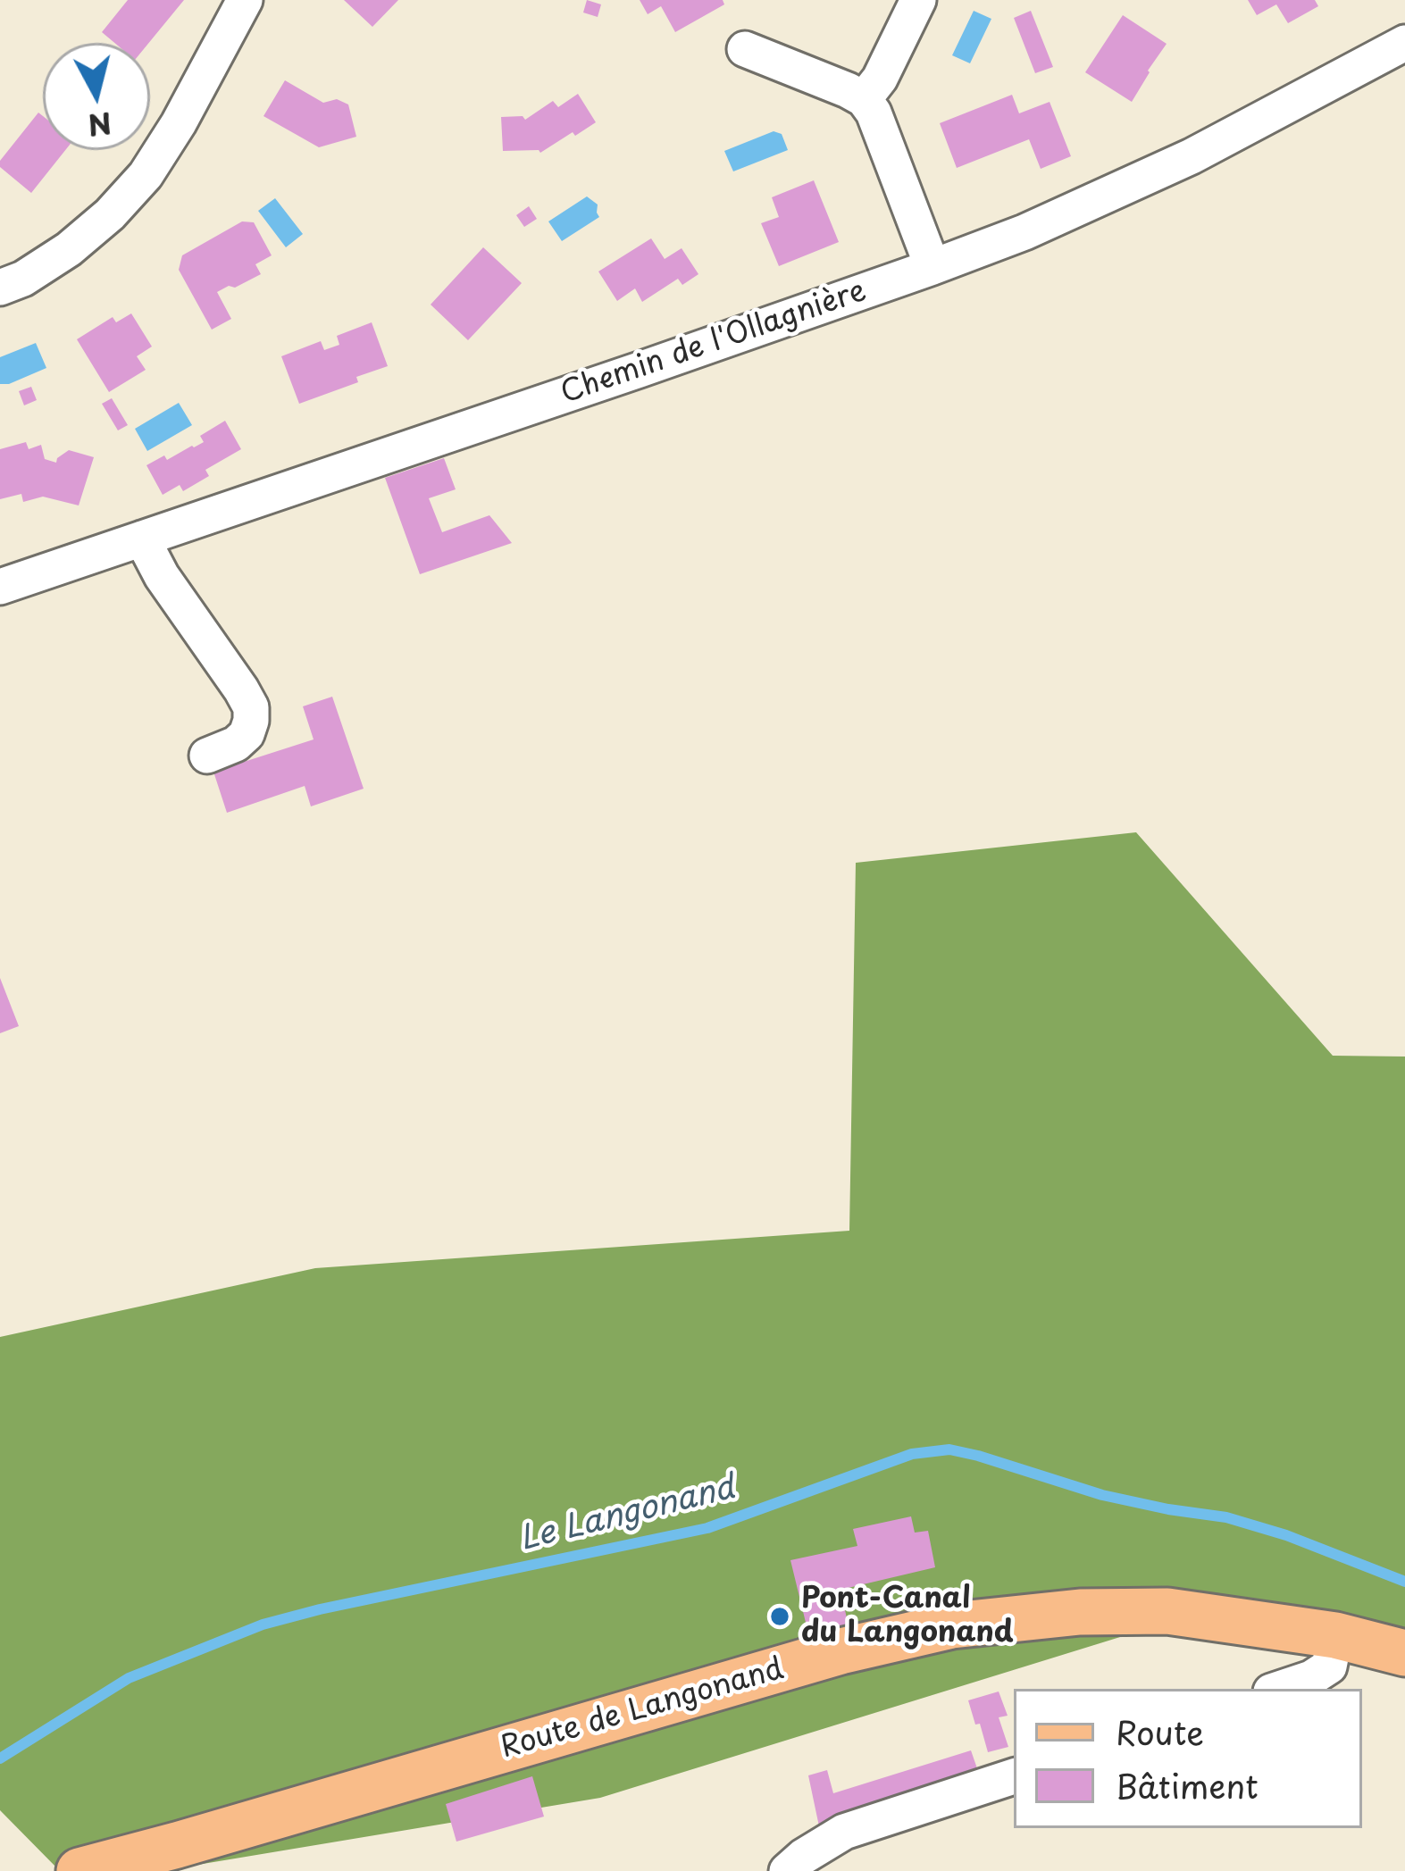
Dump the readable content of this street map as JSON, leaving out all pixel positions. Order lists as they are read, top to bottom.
{
  "streets": {
    "main road": ["Route de Langonand"],
    "street": ["Chemin de l'Ollagnière"]
  },
  "water": ["Le Langonand"],
  "places": ["Pont-Canal du Langonand"],
  "legend": ["Route", "Bâtiment"],
  "north": "bottom"
}
